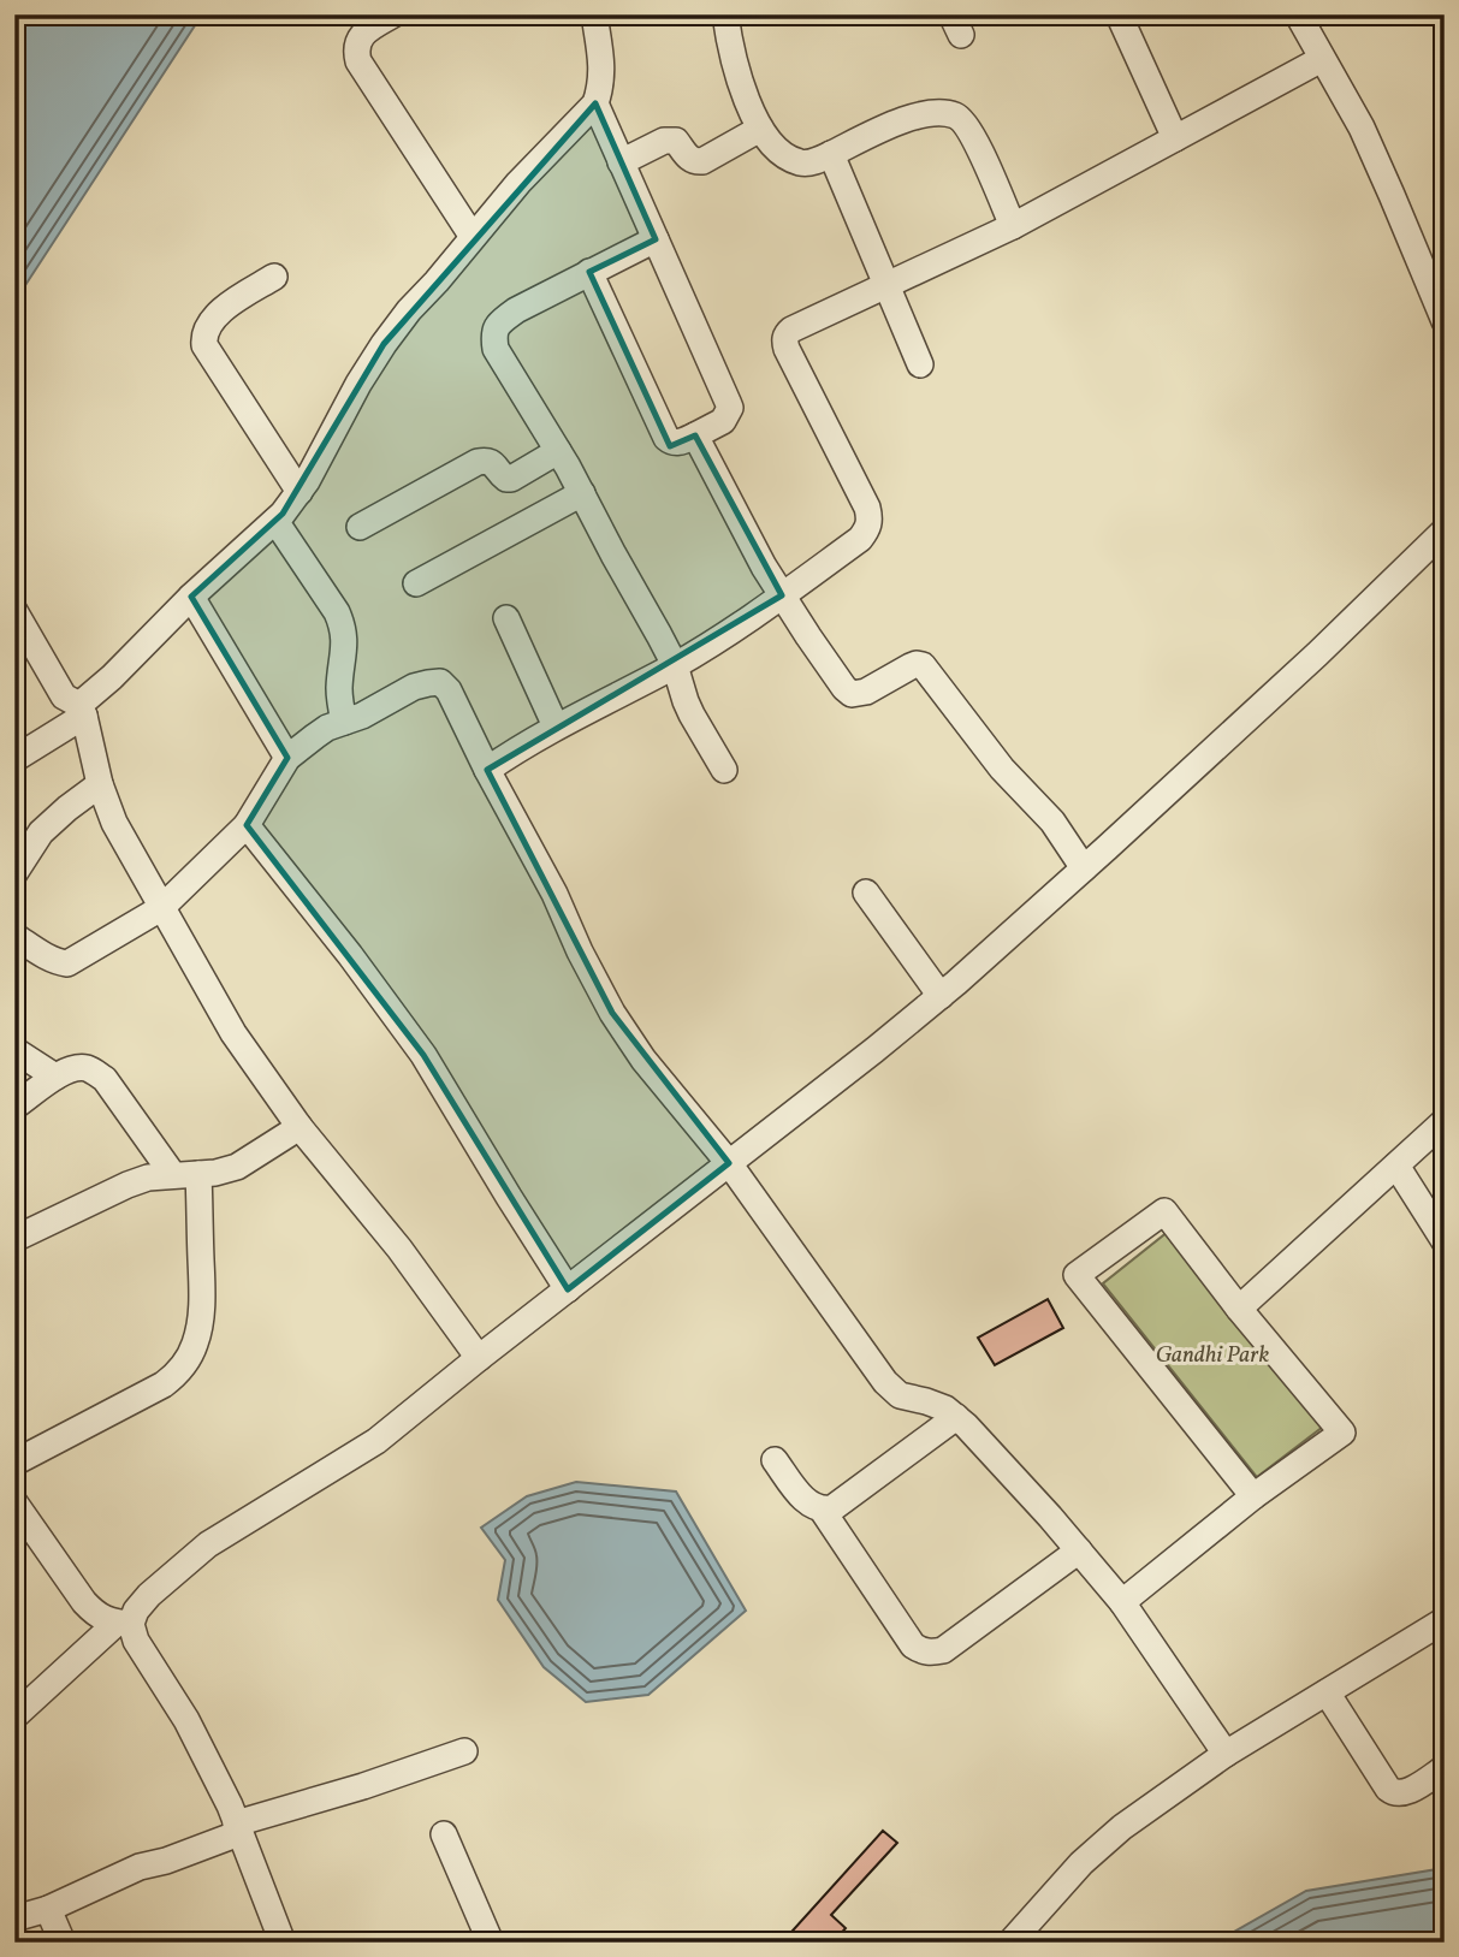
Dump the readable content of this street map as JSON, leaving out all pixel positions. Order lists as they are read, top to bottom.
{
  "parks": ["Gandhi Park"]
}
